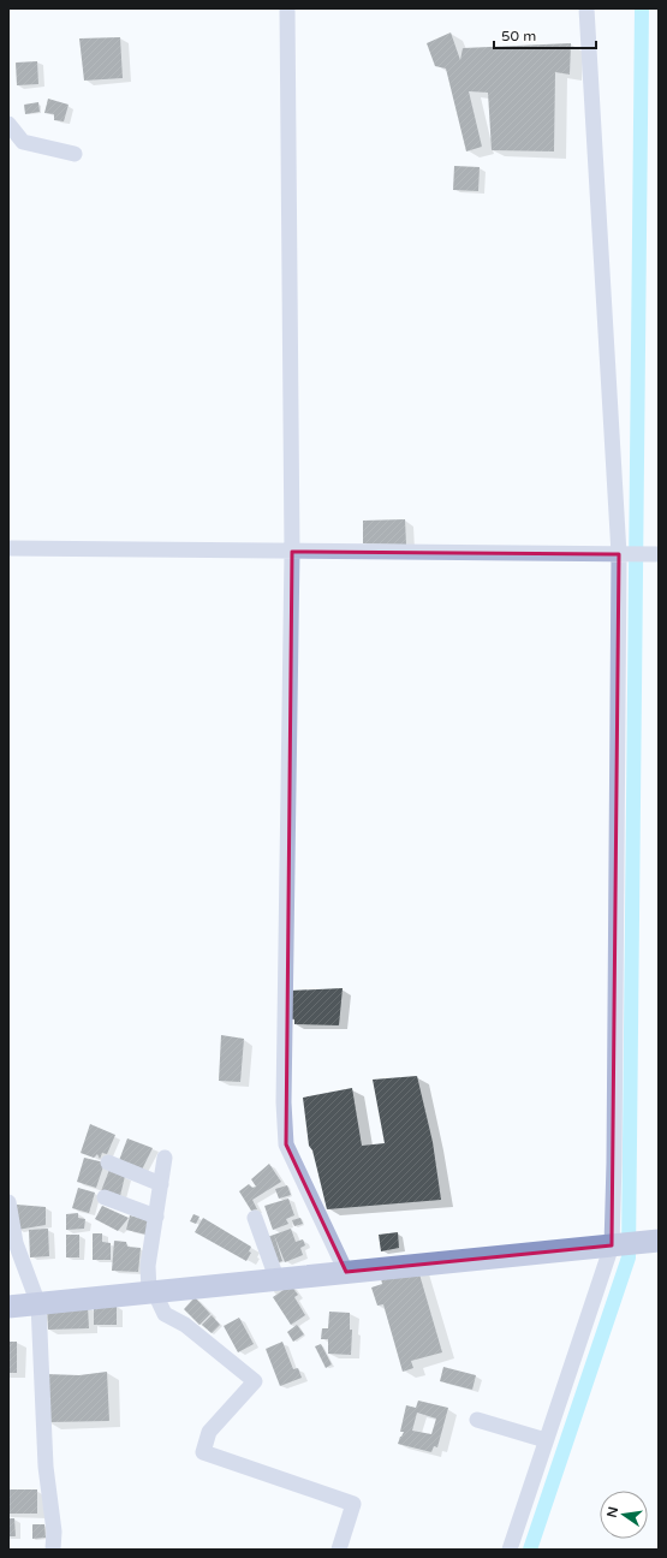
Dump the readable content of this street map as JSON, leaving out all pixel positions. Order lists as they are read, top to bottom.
{
  "scale_bar": "50 m",
  "north": "left"
}
